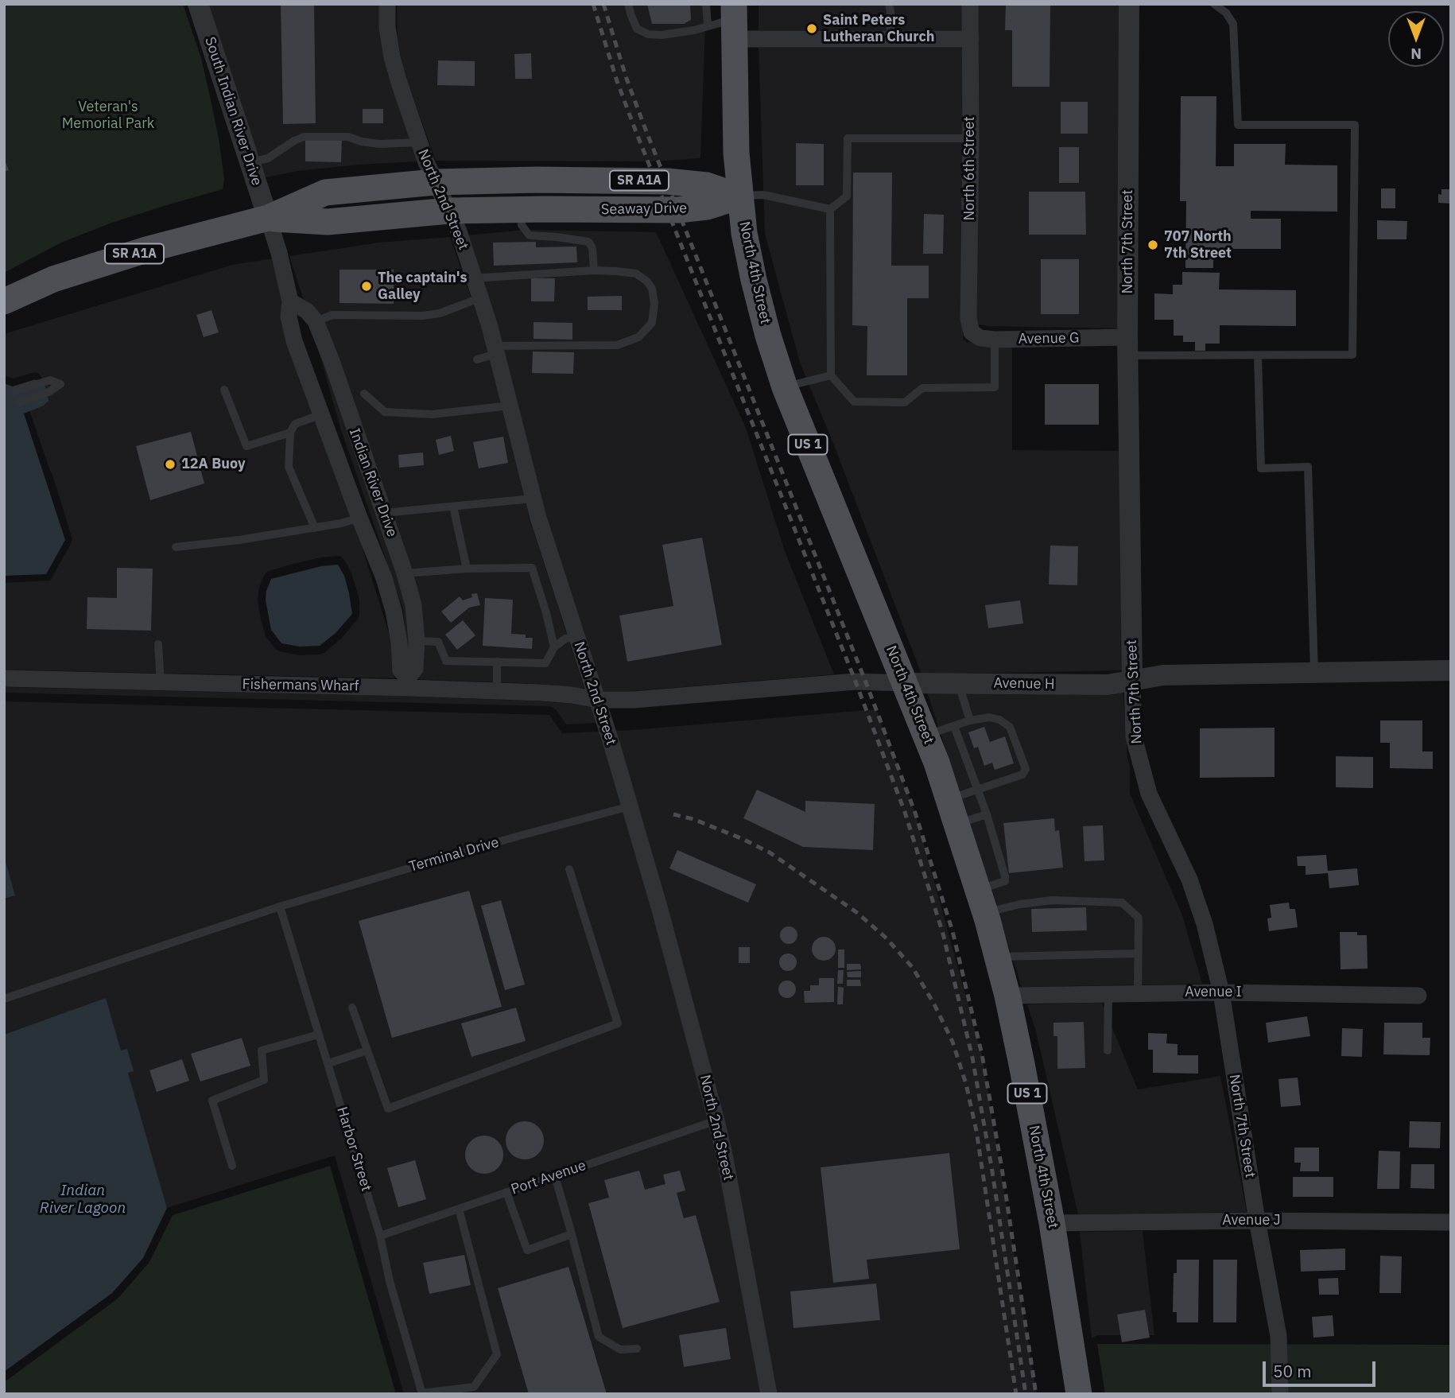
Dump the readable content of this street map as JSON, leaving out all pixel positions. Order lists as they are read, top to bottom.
{
  "streets": {
    "main road": [
      "SR A1A",
      "Seaway Drive",
      "North 4th Street",
      "US 1"
    ],
    "street": [
      "South Indian River Drive",
      "North 6th Street",
      "North 2nd Street",
      "North 7th Street",
      "Avenue G",
      "Indian River Drive",
      "Avenue H",
      "Fishermans Wharf",
      "Avenue I",
      "Avenue J"
    ],
    "lane": ["Terminal Drive", "Harbor Street", "Port Avenue"]
  },
  "crossings": [
    ["South Indian River Drive", "Seaway Drive"],
    ["South Indian River Drive", "Indian River Drive"],
    ["North 6th Street", "Avenue G"],
    ["North 2nd Street", "Seaway Drive"],
    ["North 2nd Street", "Avenue H"],
    ["North 2nd Street", "Fishermans Wharf"],
    ["North 2nd Street", "Terminal Drive"],
    ["North 2nd Street", "Port Avenue"],
    ["Seaway Drive", "North 4th Street"],
    ["Seaway Drive", "Indian River Drive"],
    ["North 7th Street", "Avenue G"],
    ["North 7th Street", "Avenue H"],
    ["North 7th Street", "Avenue I"],
    ["North 7th Street", "Avenue J"],
    ["North 4th Street", "Avenue H"],
    ["North 4th Street", "Avenue I"],
    ["North 4th Street", "Avenue J"],
    ["Indian River Drive", "Fishermans Wharf"],
    ["Avenue H", "Fishermans Wharf"],
    ["Terminal Drive", "Harbor Street"],
    ["Harbor Street", "Port Avenue"]
  ],
  "water": ["Indian River Lagoon"],
  "parks": ["Veteran's Memorial Park"],
  "places": [
    "Saint Peters Lutheran Church",
    "707 North 7th Street",
    "The captain's Galley",
    "12A Buoy"
  ],
  "scale_bar": "50 m",
  "north": "bottom"
}
